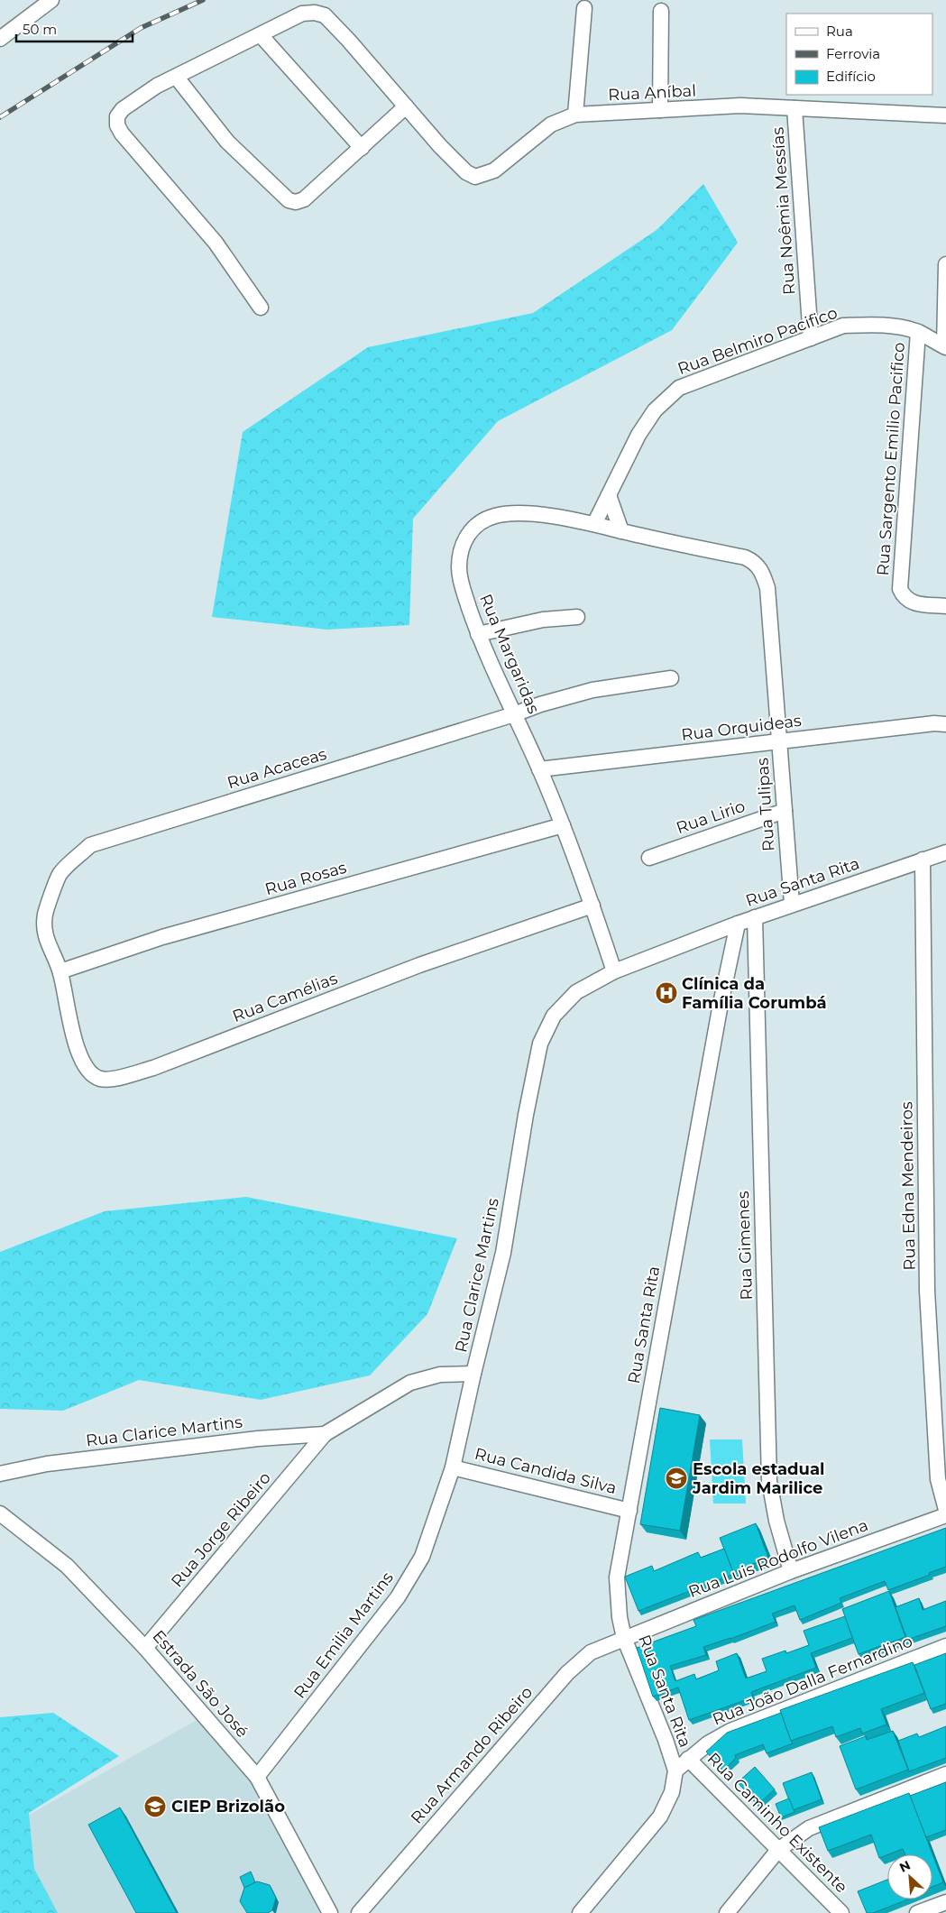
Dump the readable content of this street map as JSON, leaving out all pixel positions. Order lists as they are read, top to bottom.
{
  "streets": {
    "street": [
      "Rua Aníbal",
      "Rua Noêmia Messías",
      "Rua Belmiro Pacifico",
      "Rua Sargento Emilio Pacifico",
      "Rua Margaridas",
      "Rua Orquideas",
      "Rua Acaceas",
      "Rua Tulipas",
      "Rua Lirio",
      "Rua Rosas",
      "Rua Santa Rita",
      "Rua Camélias",
      "Rua Edna Mendeiros",
      "Rua Gimenes",
      "Rua Clarice Martins",
      "Rua Candida Silva",
      "Rua Jorge Ribeiro",
      "Rua Luis Rodolfo Vilena",
      "Rua Emilia Martins",
      "Rua João Dalla Fernardino",
      "Estrada São José",
      "Rua Armando Ribeiro",
      "Rua Caminho Existente"
    ]
  },
  "crossings": [
    ["Rua Aníbal", "Rua Noêmia Messías"],
    ["Rua Noêmia Messías", "Rua Belmiro Pacifico"],
    ["Rua Belmiro Pacifico", "Rua Sargento Emilio Pacifico"],
    ["Rua Belmiro Pacifico", "Rua Margaridas"],
    ["Rua Margaridas", "Rua Orquideas"],
    ["Rua Margaridas", "Rua Acaceas"],
    ["Rua Margaridas", "Rua Tulipas"],
    ["Rua Margaridas", "Rua Rosas"],
    ["Rua Margaridas", "Rua Camélias"],
    ["Rua Margaridas", "Rua Clarice Martins"],
    ["Rua Orquideas", "Rua Tulipas"],
    ["Rua Acaceas", "Rua Camélias"],
    ["Rua Tulipas", "Rua Lirio"],
    ["Rua Tulipas", "Rua Santa Rita"],
    ["Rua Rosas", "Rua Camélias"],
    ["Rua Santa Rita", "Rua Edna Mendeiros"],
    ["Rua Santa Rita", "Rua Gimenes"],
    ["Rua Santa Rita", "Rua Clarice Martins"],
    ["Rua Santa Rita", "Rua Candida Silva"],
    ["Rua Santa Rita", "Rua Luis Rodolfo Vilena"],
    ["Rua Santa Rita", "Rua João Dalla Fernardino"],
    ["Rua Santa Rita", "Rua Armando Ribeiro"],
    ["Rua Gimenes", "Rua Luis Rodolfo Vilena"],
    ["Rua Clarice Martins", "Rua Jorge Ribeiro"],
    ["Rua Clarice Martins", "Rua Emilia Martins"],
    ["Rua Candida Silva", "Rua Emilia Martins"],
    ["Rua Jorge Ribeiro", "Estrada São José"],
    ["Rua Luis Rodolfo Vilena", "Rua Armando Ribeiro"],
    ["Rua Emilia Martins", "Estrada São José"],
    ["Rua João Dalla Fernardino", "Rua Caminho Existente"]
  ],
  "places": {
    "hospital": ["Clínica da Família Corumbá"],
    "school or university": ["Escola estadual Jardim Marilice", "CIEP Brizolão"]
  },
  "legend": ["Rua", "Ferrovia", "Edifício"],
  "scale_bar": "50 m",
  "north": "top left"
}
